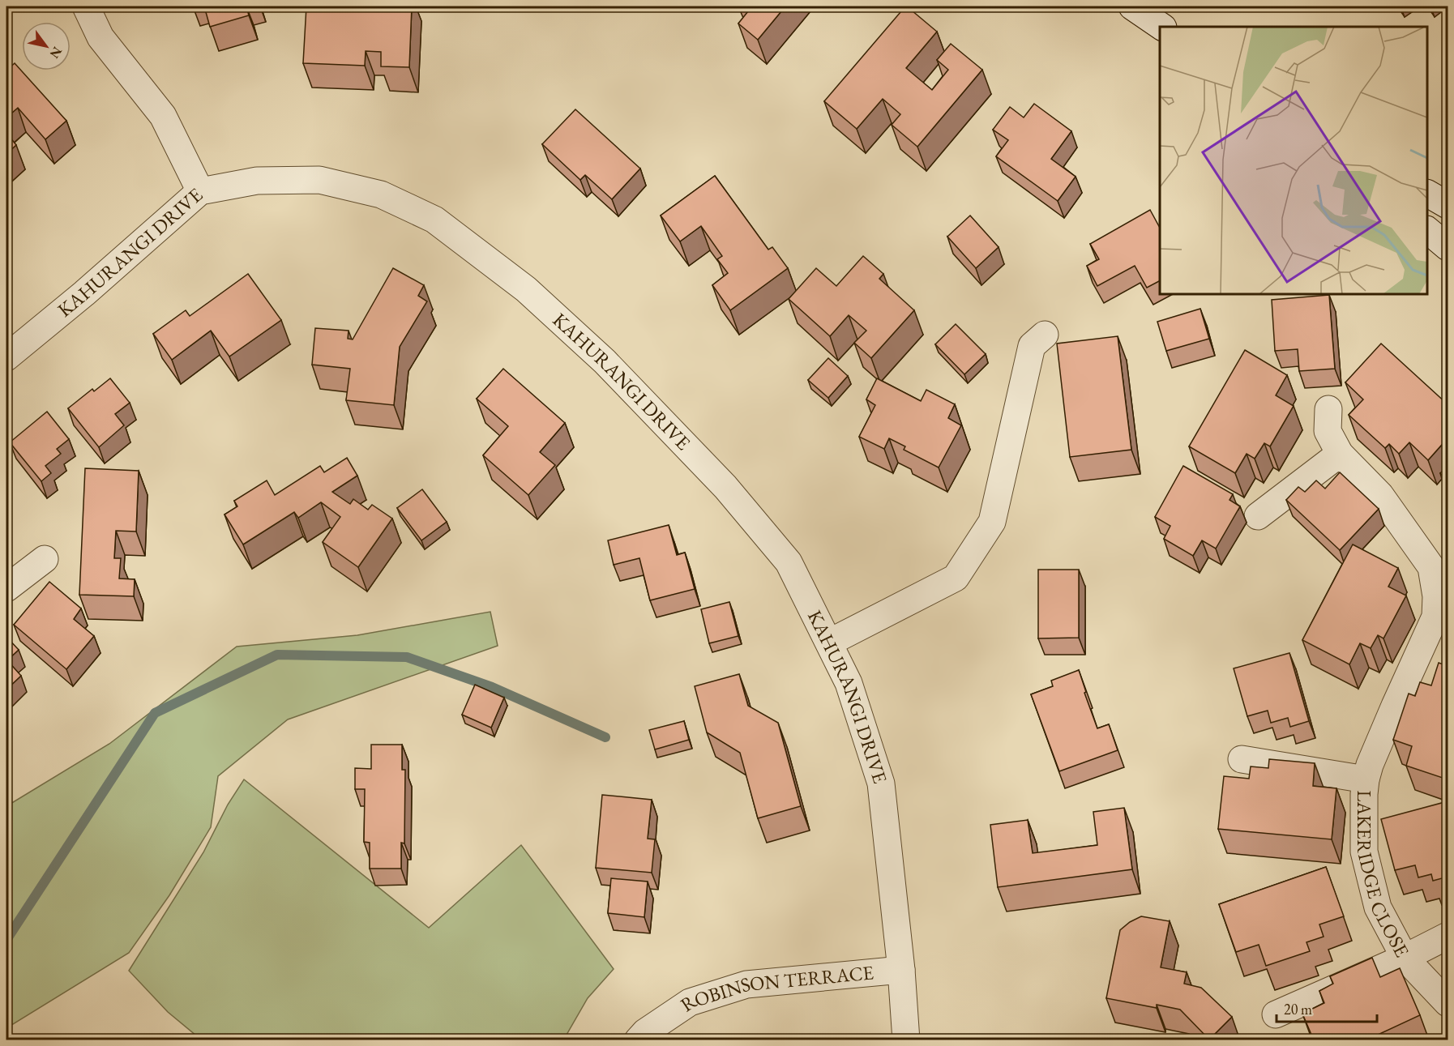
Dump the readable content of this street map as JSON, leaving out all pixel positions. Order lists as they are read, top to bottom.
{
  "streets": {
    "street": ["KAHURANGI DRIVE", "LAKERIDGE CLOSE", "ROBINSON TERRACE"]
  },
  "crossings": [
    ["KAHURANGI DRIVE", "ROBINSON TERRACE"]
  ],
  "scale_bar": "20 m",
  "north": "bottom right"
}
